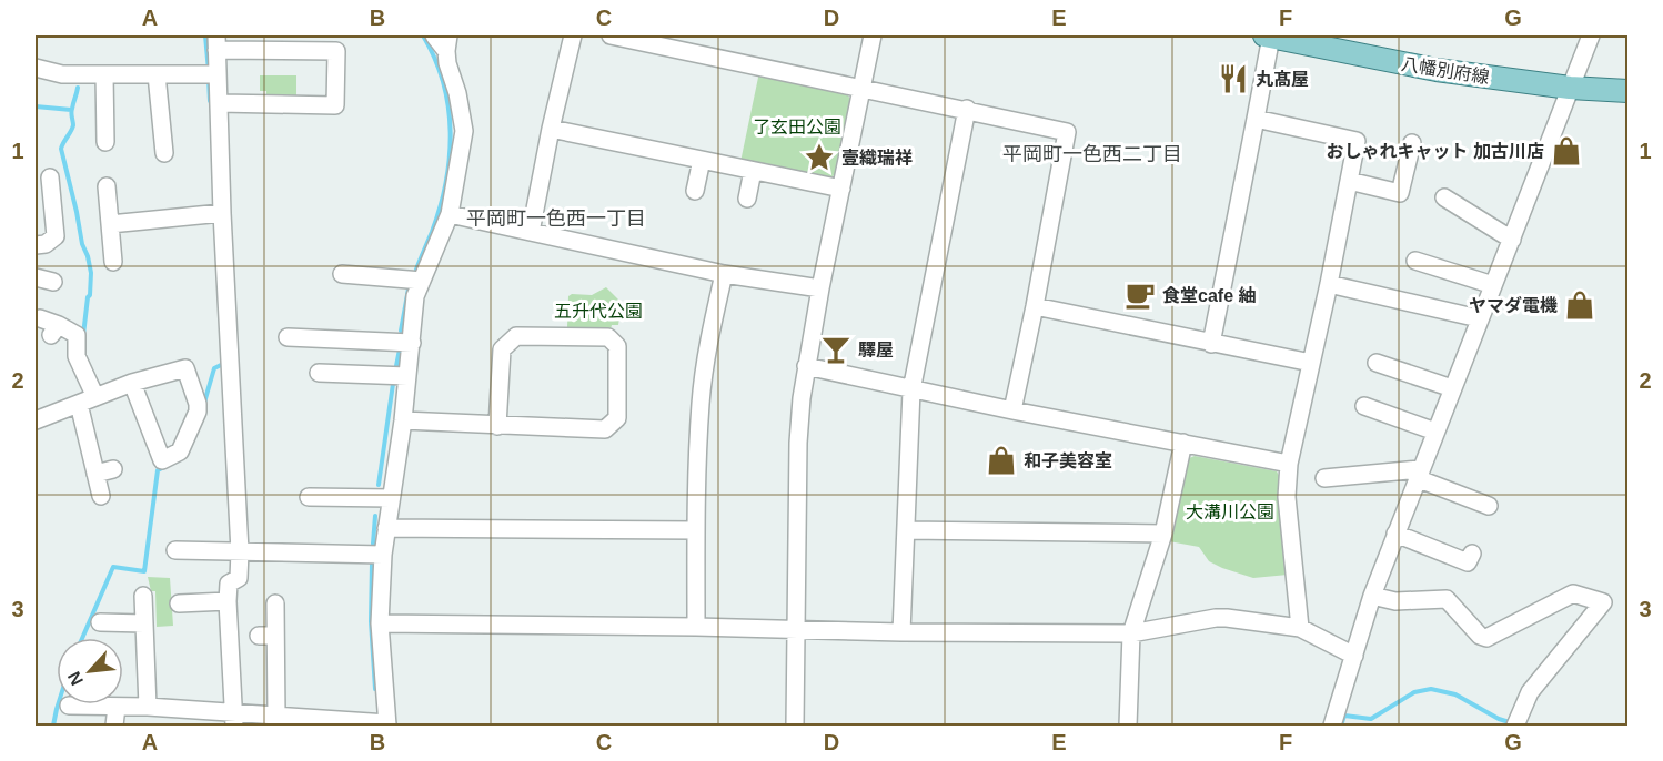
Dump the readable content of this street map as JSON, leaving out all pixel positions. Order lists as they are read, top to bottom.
{
  "streets": {
    "main road": ["八幡別府線"]
  },
  "districts": ["平岡町一色西二丁目", "平岡町一色西一丁目"],
  "parks": ["了玄田公園", "五升代公園", "大溝川公園"],
  "places": {
    "restaurant": ["丸髙屋"],
    "shop": ["おしゃれキャット 加古川店", "ヤマダ電機", "和子美容室"],
    "place": ["壹織瑞祥"],
    "cafe": ["食堂cafe 紬"],
    "bar": ["驛屋"]
  },
  "north": "bottom left",
  "grid": {
    "columns": [
      "A",
      "B",
      "C",
      "D",
      "E",
      "F",
      "G"
    ],
    "rows": ["1", "2", "3"]
  }
}
